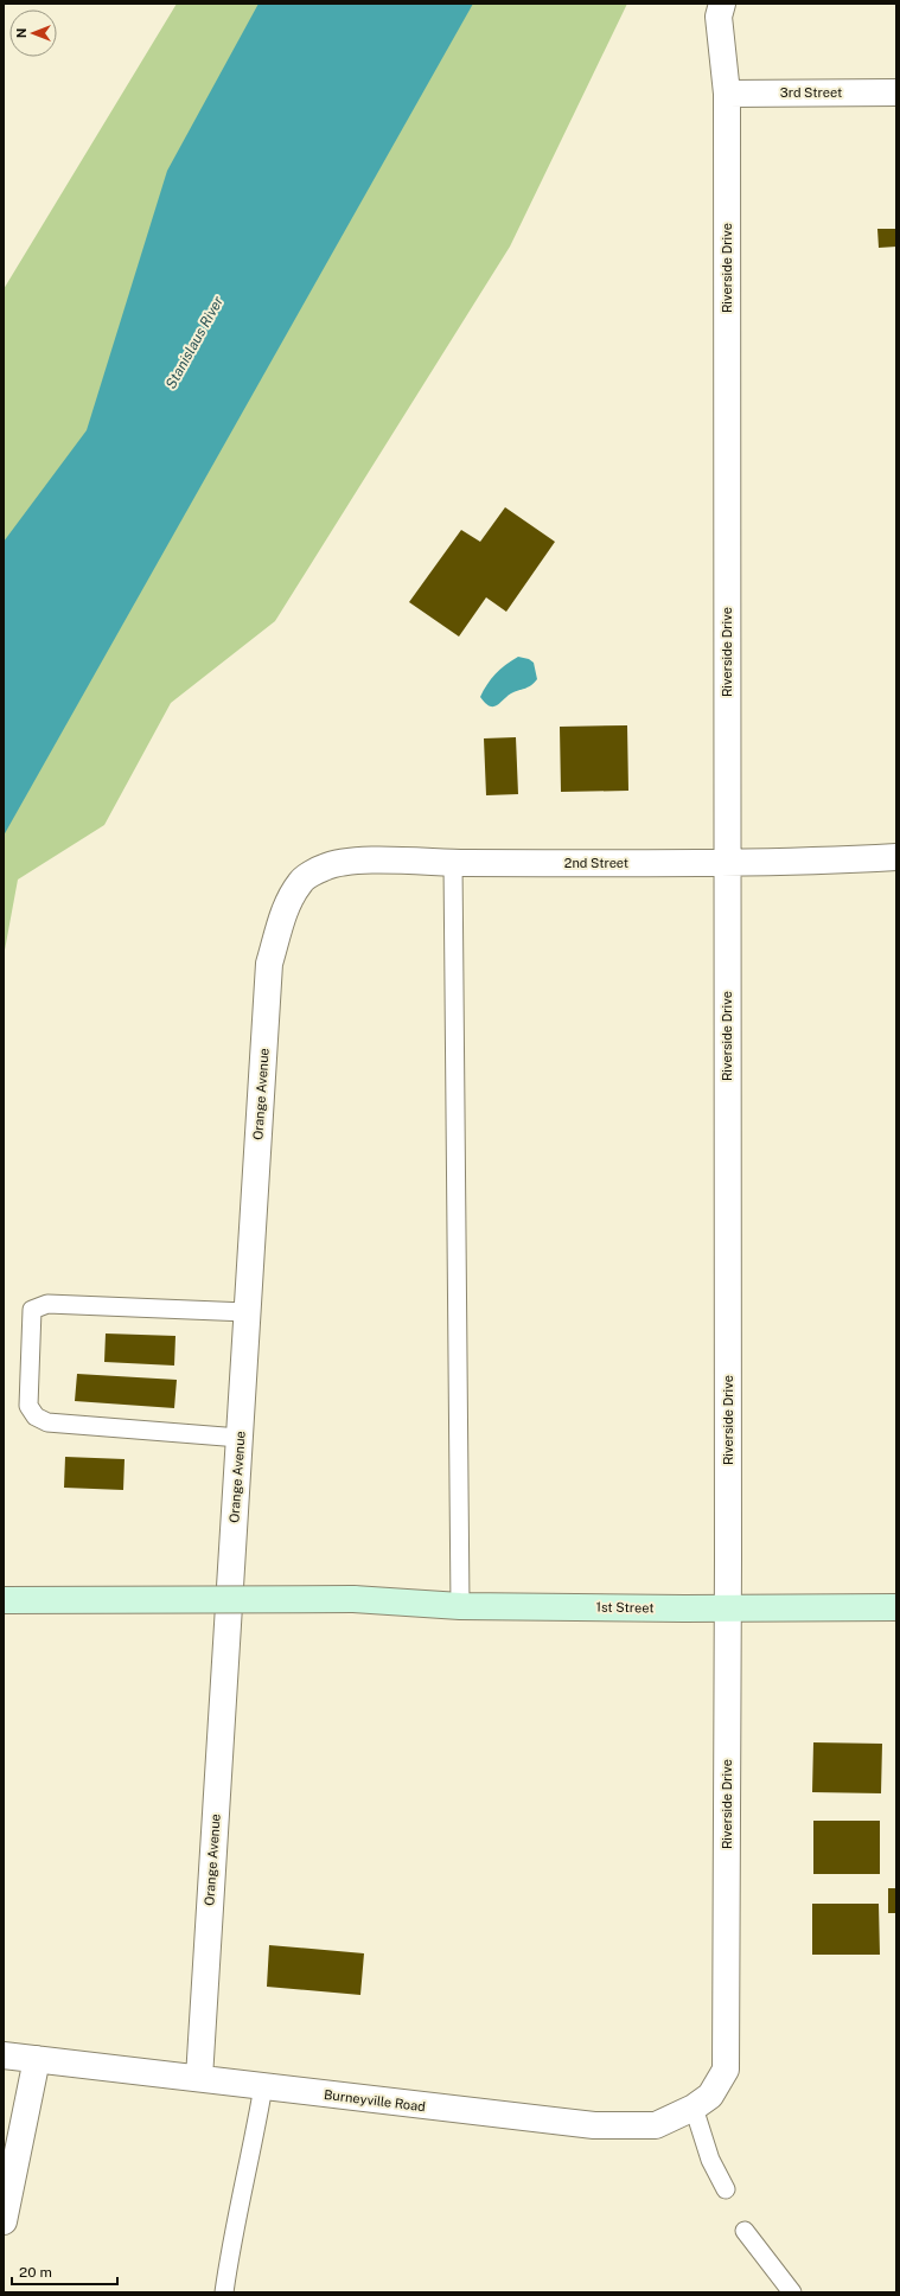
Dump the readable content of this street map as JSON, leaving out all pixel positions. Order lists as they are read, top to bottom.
{
  "streets": {
    "main road": ["1st Street"],
    "street": [
      "3rd Street",
      "Riverside Drive",
      "2nd Street",
      "Orange Avenue",
      "Burneyville Road"
    ]
  },
  "crossings": [
    ["3rd Street", "Riverside Drive"],
    ["Riverside Drive", "2nd Street"],
    ["Riverside Drive", "1st Street"],
    ["Riverside Drive", "Burneyville Road"],
    ["2nd Street", "Orange Avenue"],
    ["Orange Avenue", "Burneyville Road"]
  ],
  "water": ["Stanislaus River"],
  "scale_bar": "20 m",
  "north": "left"
}
